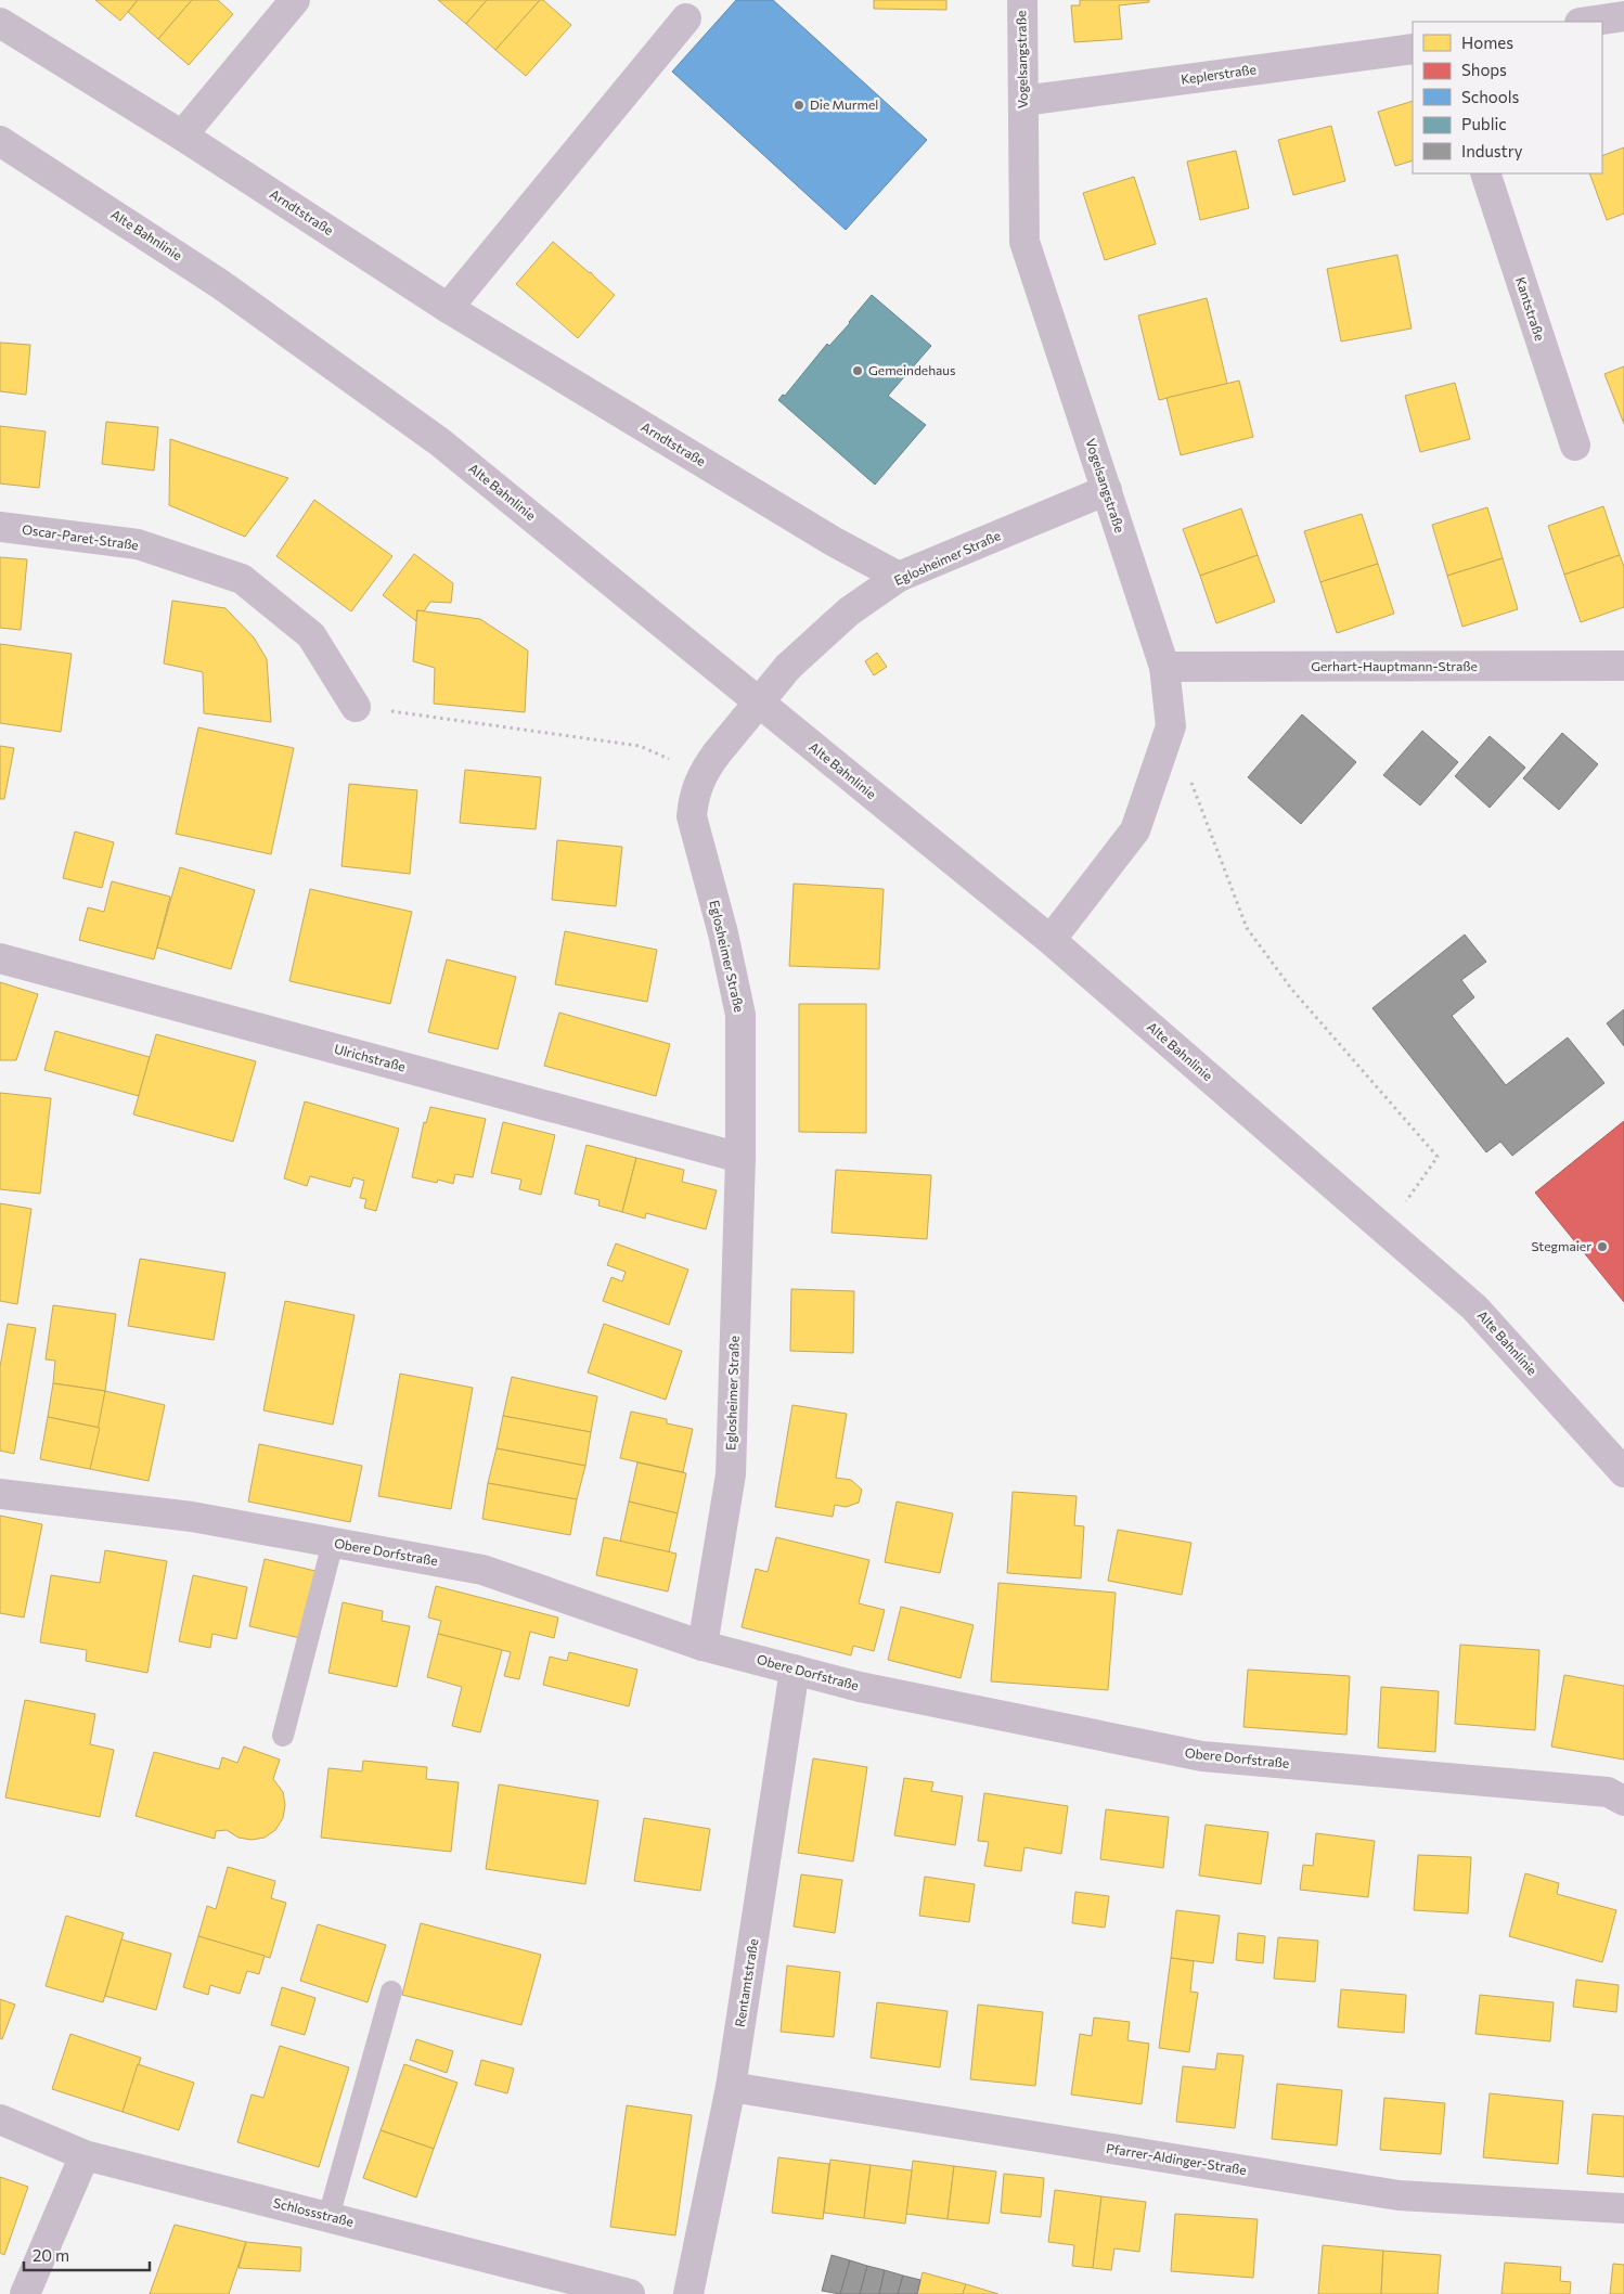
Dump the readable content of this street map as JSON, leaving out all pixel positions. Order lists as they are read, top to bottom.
{
  "streets": {
    "street": [
      "Vogelsangstraße",
      "Keplerstraße",
      "Arndtstraße",
      "Alte Bahnlinie",
      "Kantstraße",
      "Oscar-Paret-Straße",
      "Eglosheimer Straße",
      "Gerhart-Hauptmann-Straße",
      "Ulrichstraße",
      "Obere Dorfstraße",
      "Rentamtstraße",
      "Pfarrer-Aldinger-Straße",
      "Schlossstraße"
    ]
  },
  "crossings": [
    ["Vogelsangstraße", "Keplerstraße"],
    ["Vogelsangstraße", "Alte Bahnlinie"],
    ["Vogelsangstraße", "Eglosheimer Straße"],
    ["Vogelsangstraße", "Gerhart-Hauptmann-Straße"],
    ["Arndtstraße", "Eglosheimer Straße"],
    ["Eglosheimer Straße", "Ulrichstraße"],
    ["Eglosheimer Straße", "Obere Dorfstraße"],
    ["Obere Dorfstraße", "Rentamtstraße"],
    ["Rentamtstraße", "Pfarrer-Aldinger-Straße"]
  ],
  "places": ["Die Murmel", "Gemeindehaus", "Stegmaier"],
  "legend": [
    "Homes",
    "Shops",
    "Schools",
    "Public",
    "Industry"
  ],
  "scale_bar": "20 m"
}
